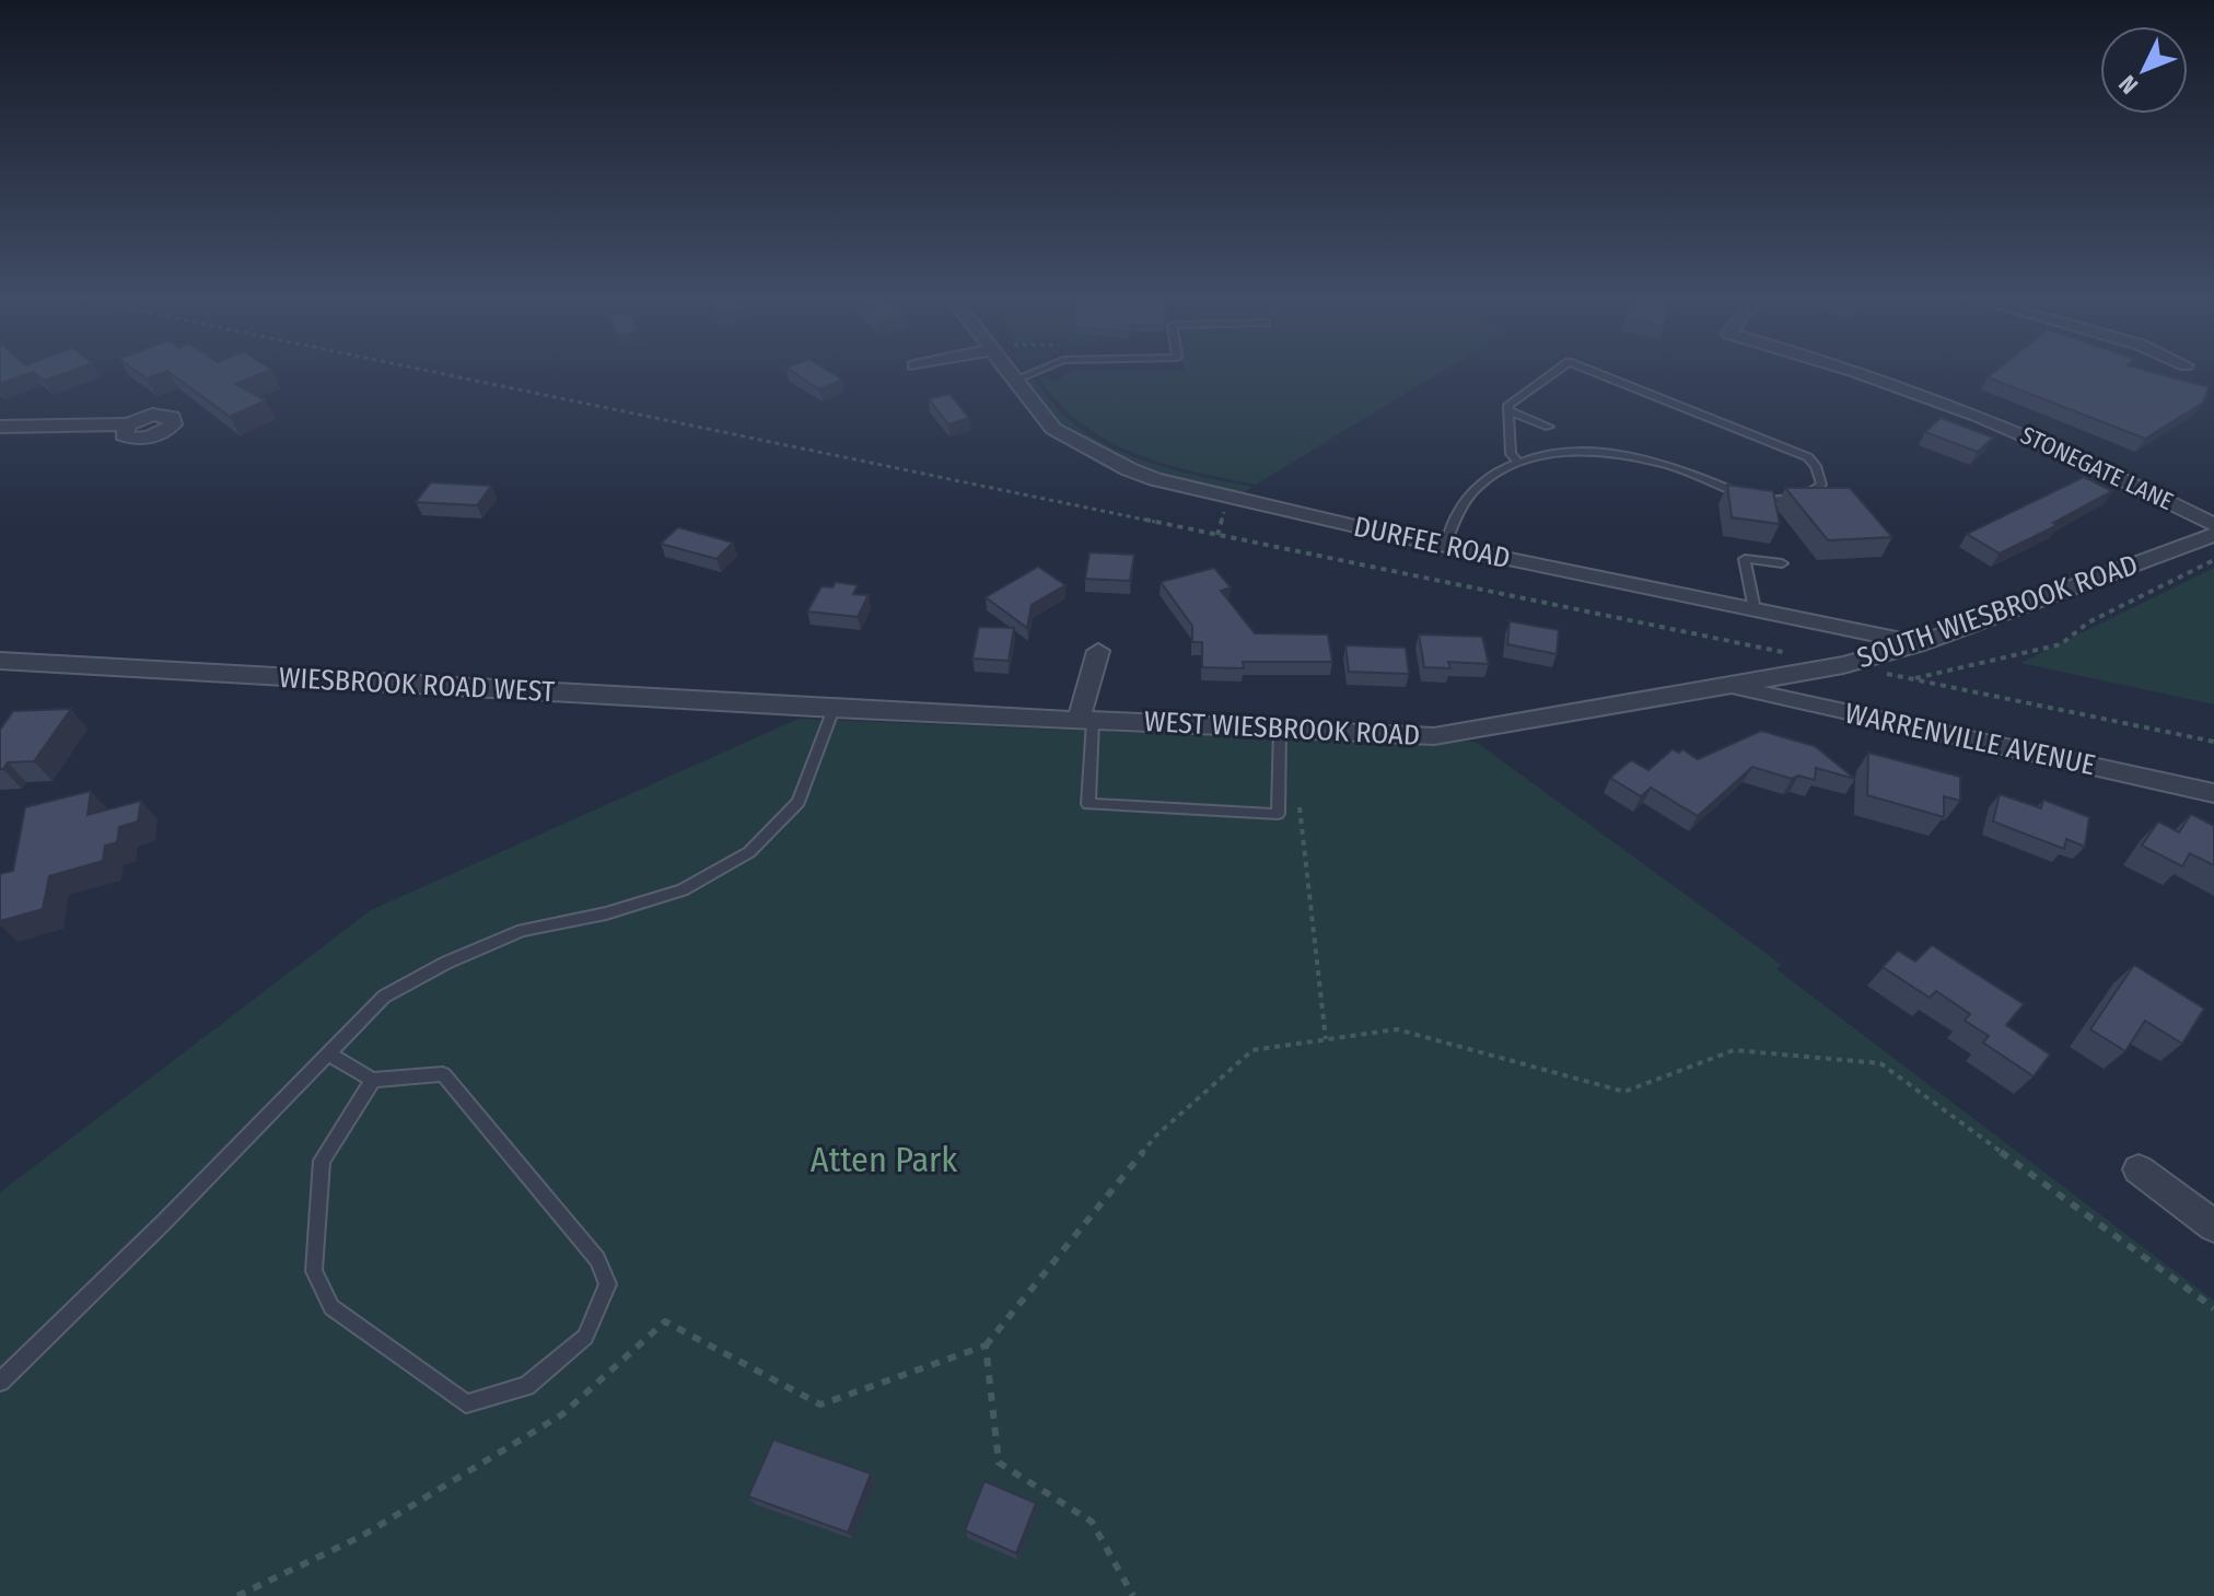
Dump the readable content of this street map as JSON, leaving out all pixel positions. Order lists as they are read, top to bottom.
{
  "streets": {
    "street": [
      "STONEGATE LANE",
      "DURFEE ROAD",
      "SOUTH WIESBROOK ROAD",
      "WIESBROOK ROAD WEST",
      "WEST WIESBROOK ROAD",
      "WARRENVILLE AVENUE"
    ]
  },
  "crossings": [
    ["DURFEE ROAD", "SOUTH WIESBROOK ROAD"],
    ["SOUTH WIESBROOK ROAD", "WEST WIESBROOK ROAD"],
    ["SOUTH WIESBROOK ROAD", "WARRENVILLE AVENUE"],
    ["WIESBROOK ROAD WEST", "WEST WIESBROOK ROAD"],
    ["WEST WIESBROOK ROAD", "WARRENVILLE AVENUE"]
  ],
  "parks": ["Atten Park"],
  "north": "bottom left"
}
